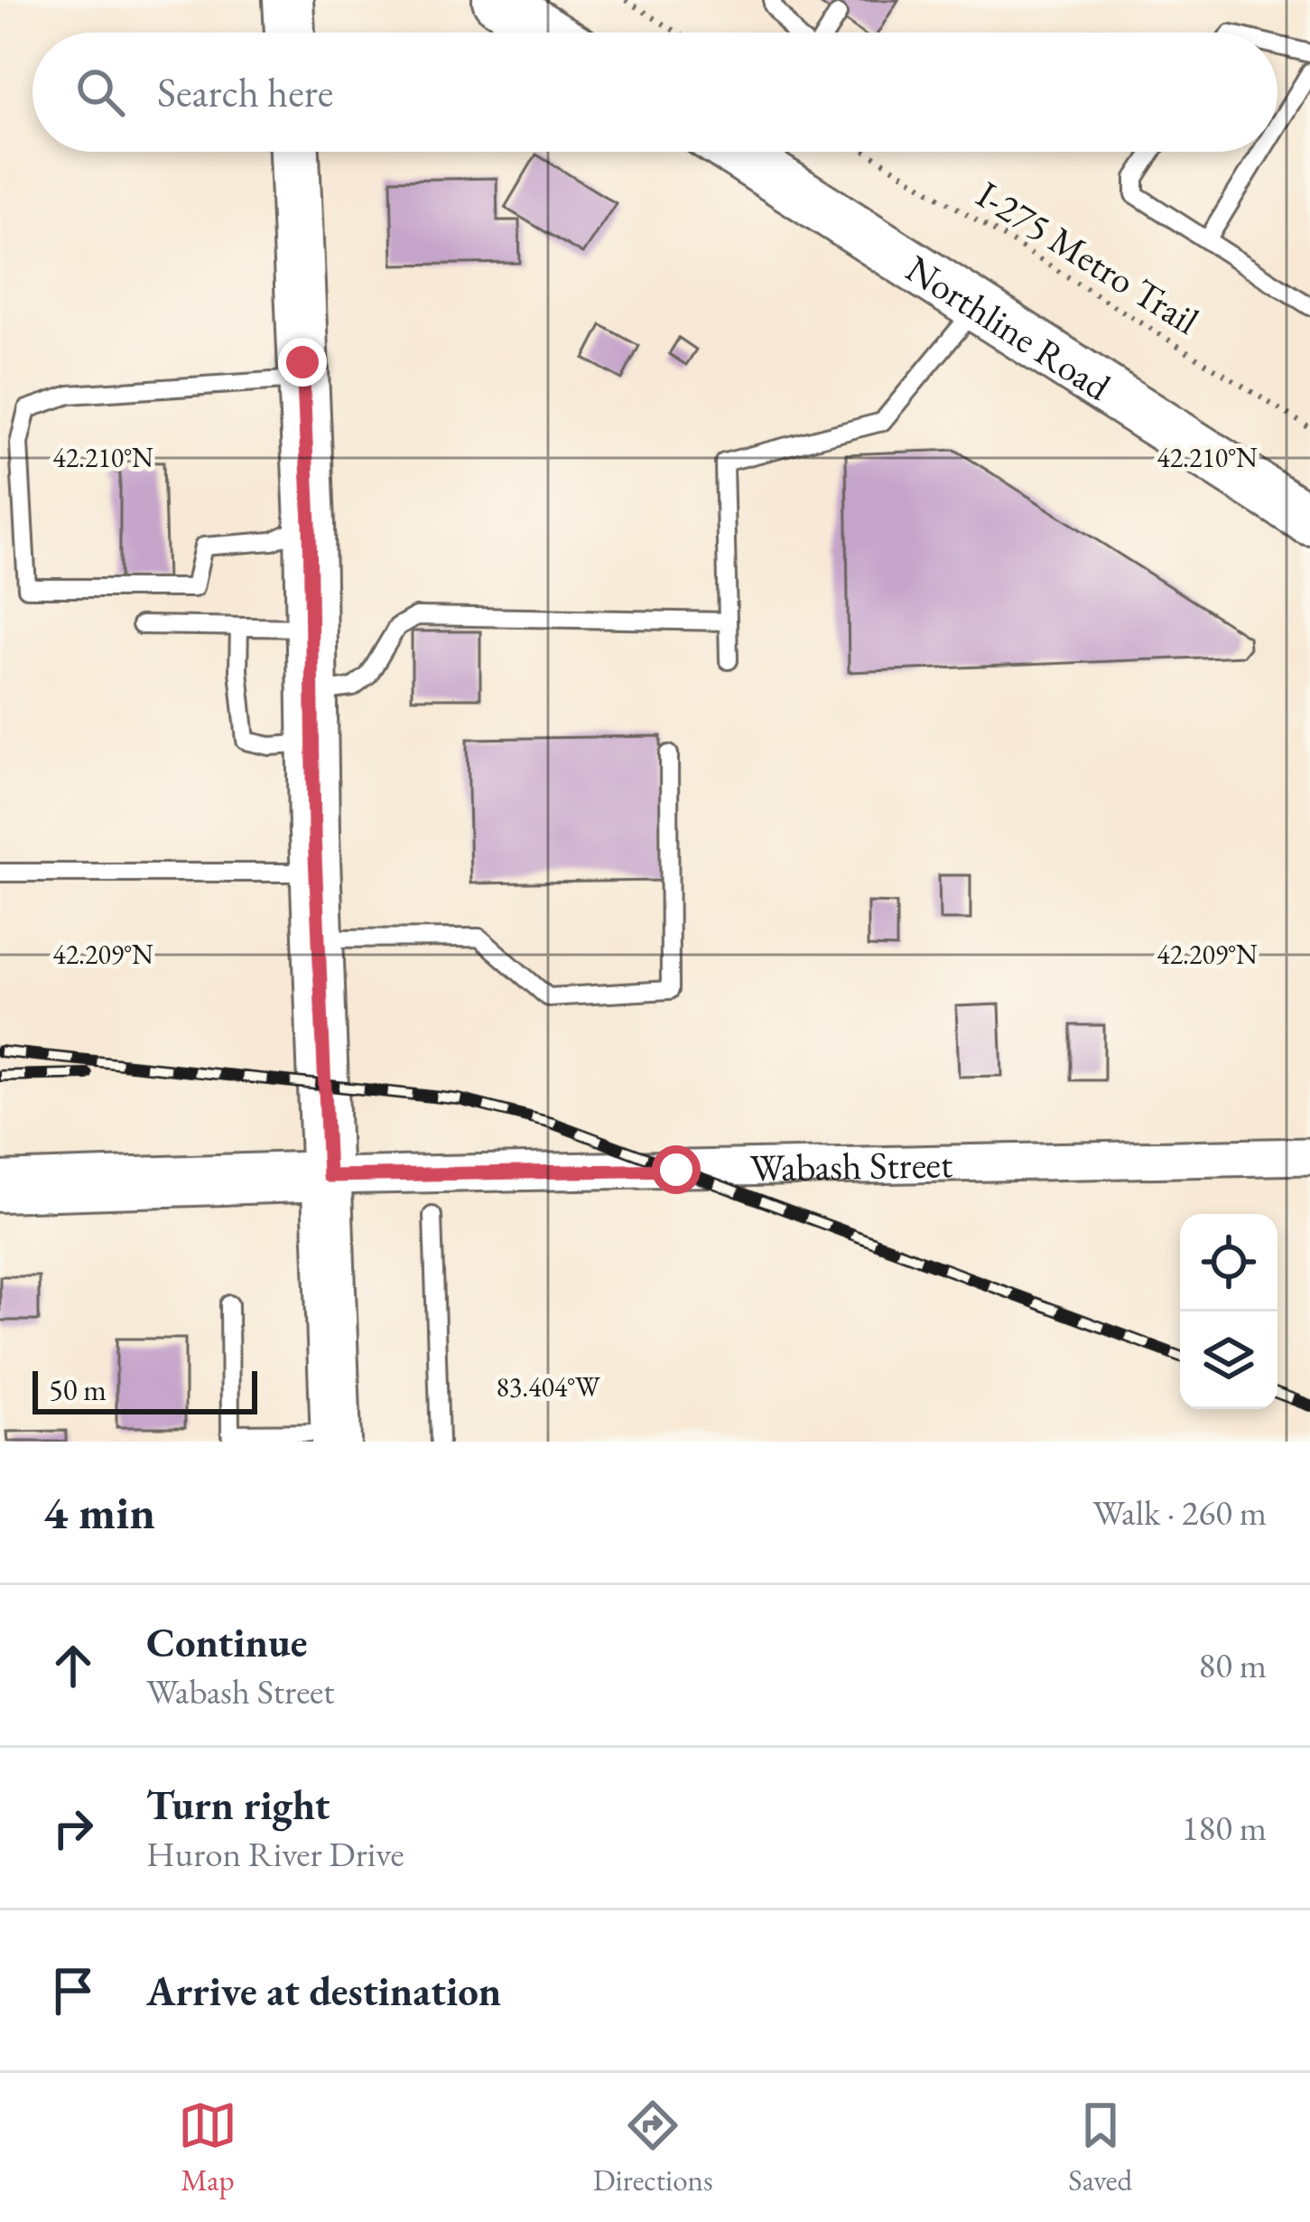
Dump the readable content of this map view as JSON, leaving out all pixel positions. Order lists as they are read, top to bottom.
{
  "streets": {
    "street": ["Northline Road", "Wabash Street"],
    "path": ["I-275 Metro Trail"]
  },
  "scale_bar": "50 m",
  "page": {
    "search": "Search here",
    "scale": "50 m",
    "heading": ["4 min", "Walk · 260 m"],
    "list": [
      ["Continue", "Wabash Street", "80 m"],
      ["Turn right", "Huron River Drive", "180 m"],
      "Arrive at destination"
    ],
    "nav": ["Map", "Directions", "Saved"]
  },
  "coordinates": ["42.210°N", "42.209°N", "83.404°W"]
}
